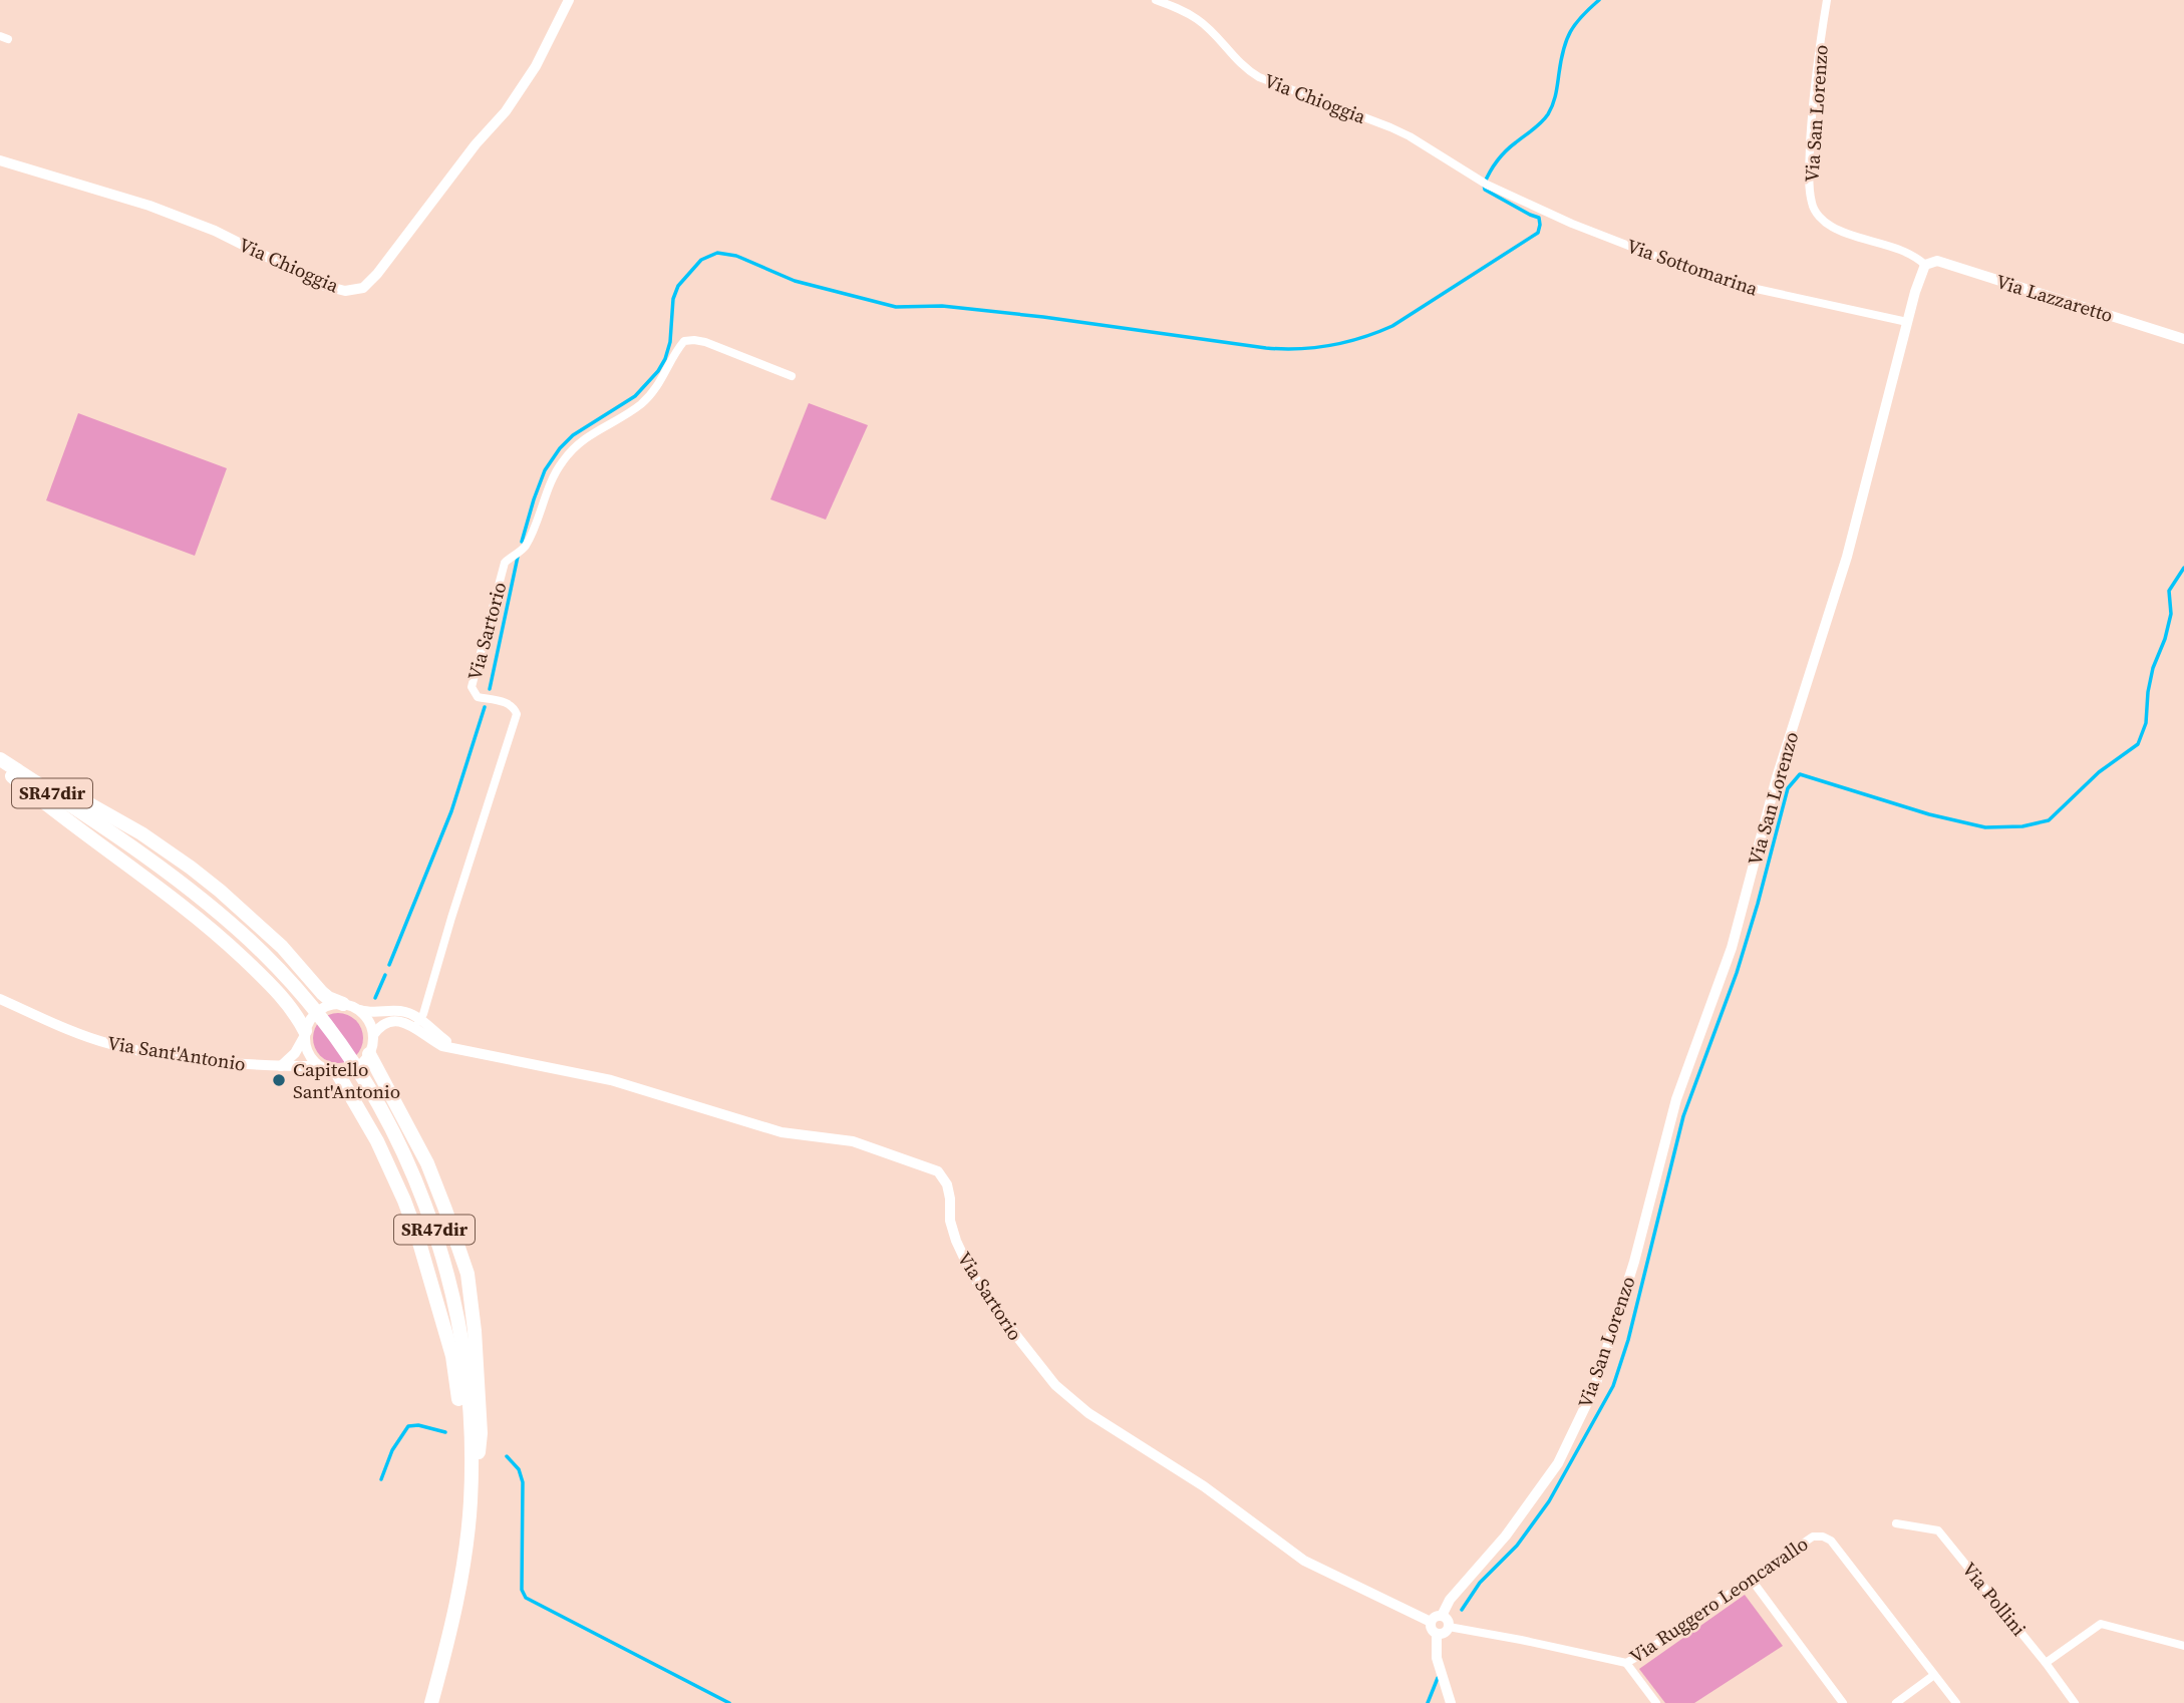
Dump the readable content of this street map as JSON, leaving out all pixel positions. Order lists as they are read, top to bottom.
{
  "streets": {
    "highway": ["SR47dir"],
    "street": [
      "Via Chioggia",
      "Via San Lorenzo",
      "Via Sottomarina",
      "Via Lazzaretto",
      "Via Sartorio",
      "Via Sant'Antonio",
      "Via Pollini",
      "Via Ruggero Leoncavallo"
    ]
  },
  "crossings": [
    ["Via Chioggia", "Via Sottomarina"],
    ["Via San Lorenzo", "Via Sottomarina"],
    ["Via San Lorenzo", "Via Lazzaretto"],
    ["Via San Lorenzo", "Via Sartorio"],
    ["Via San Lorenzo", "Via Ruggero Leoncavallo"],
    ["Via Sartorio", "Via Sant'Antonio"],
    ["Via Sartorio", "Via Ruggero Leoncavallo"]
  ],
  "places": ["Capitello Sant'Antonio"]
}
